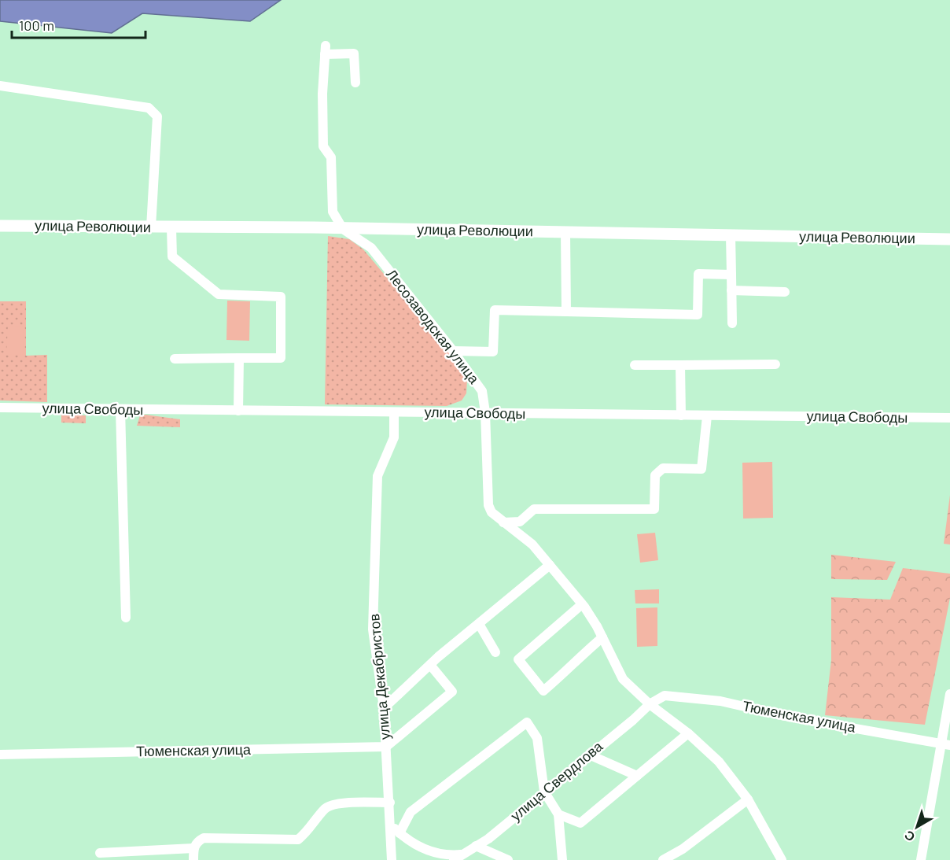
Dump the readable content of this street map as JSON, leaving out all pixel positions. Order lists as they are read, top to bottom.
{
  "streets": {
    "main road": ["улица Революции"],
    "street": [
      "Лесозаводская улица",
      "улица Свободы",
      "улица Декабристов",
      "Тюменская улица",
      "улица Свердлова"
    ]
  },
  "crossings": [
    ["улица Революции", "Лесозаводская улица"],
    ["Лесозаводская улица", "улица Свободы"],
    ["Лесозаводская улица", "Тюменская улица"],
    ["Лесозаводская улица", "улица Свердлова"],
    ["улица Свободы", "улица Декабристов"],
    ["улица Декабристов", "Тюменская улица"],
    ["улица Декабристов", "улица Свердлова"],
    ["Тюменская улица", "улица Свердлова"]
  ],
  "scale_bar": "100 m",
  "north": "bottom left"
}
